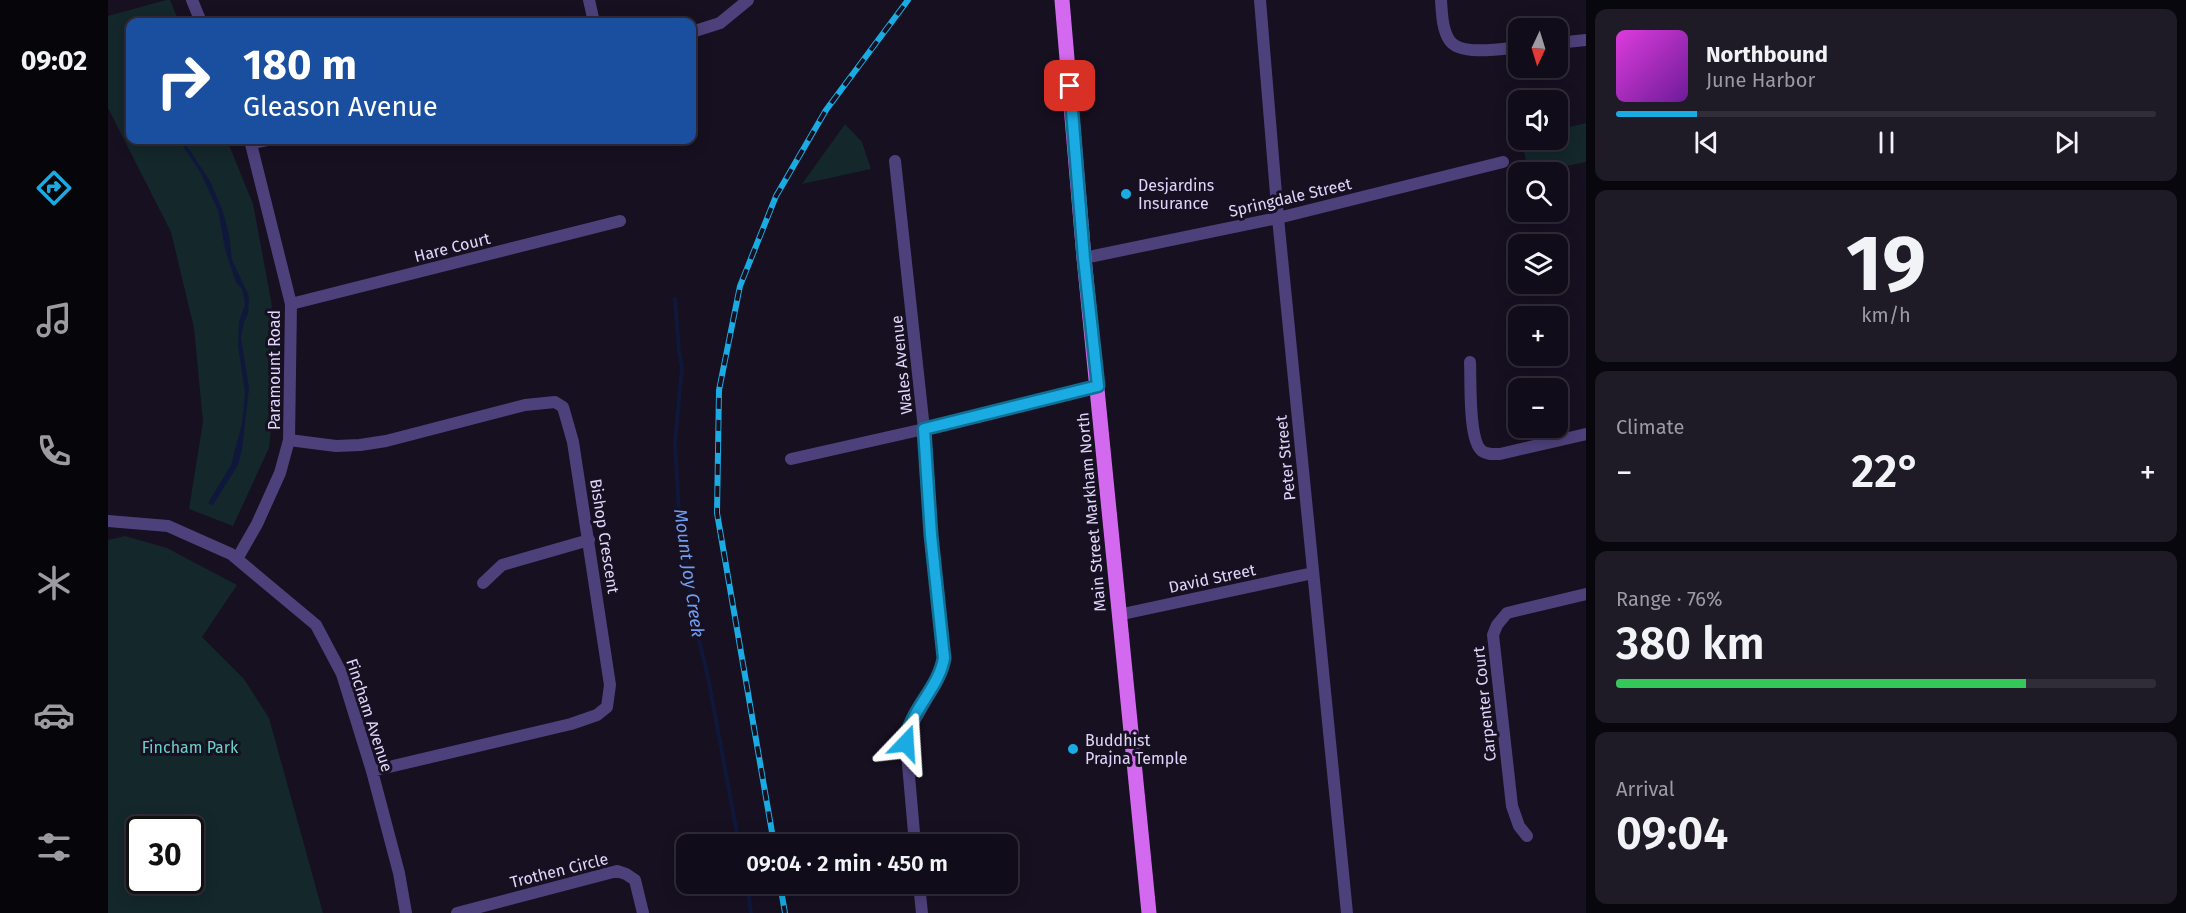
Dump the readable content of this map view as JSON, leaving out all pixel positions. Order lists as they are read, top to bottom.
{
  "streets": {
    "main road": ["Main Street Markham North"],
    "street": [
      "Springdale Street",
      "Hare Court",
      "Wales Avenue",
      "Paramount Road",
      "Peter Street",
      "Bishop Crescent",
      "David Street",
      "Carpenter Court",
      "Fincham Avenue",
      "Trothen Circle"
    ]
  },
  "crossings": [
    ["Springdale Street", "Peter Street"],
    ["Springdale Street", "Main Street Markham North"],
    ["Hare Court", "Paramount Road"],
    ["Paramount Road", "Bishop Crescent"],
    ["Paramount Road", "Fincham Avenue"],
    ["Peter Street", "David Street"],
    ["Main Street Markham North", "David Street"],
    ["Bishop Crescent", "Fincham Avenue"]
  ],
  "water": ["Mount Joy Creek"],
  "parks": ["Fincham Park"],
  "places": ["Desjardins Insurance", "Buddhist Prajna Temple"],
  "north": "bottom",
  "page": {
    "tabs": "09:02",
    "map_buttons": ["+", "−"],
    "turn": ["180 m", "Gleason Avenue"],
    "song": ["Northbound", "June Harbor"],
    "tile": [
      ["19", "km/h"],
      "Climate",
      ["Range · 76%", "380 km"],
      ["Arrival", "09:04"]
    ],
    "heat": ["−", "22°", "+"],
    "limit": "30",
    "trip": "09:04 · 2 min · 450 m"
  }
}
